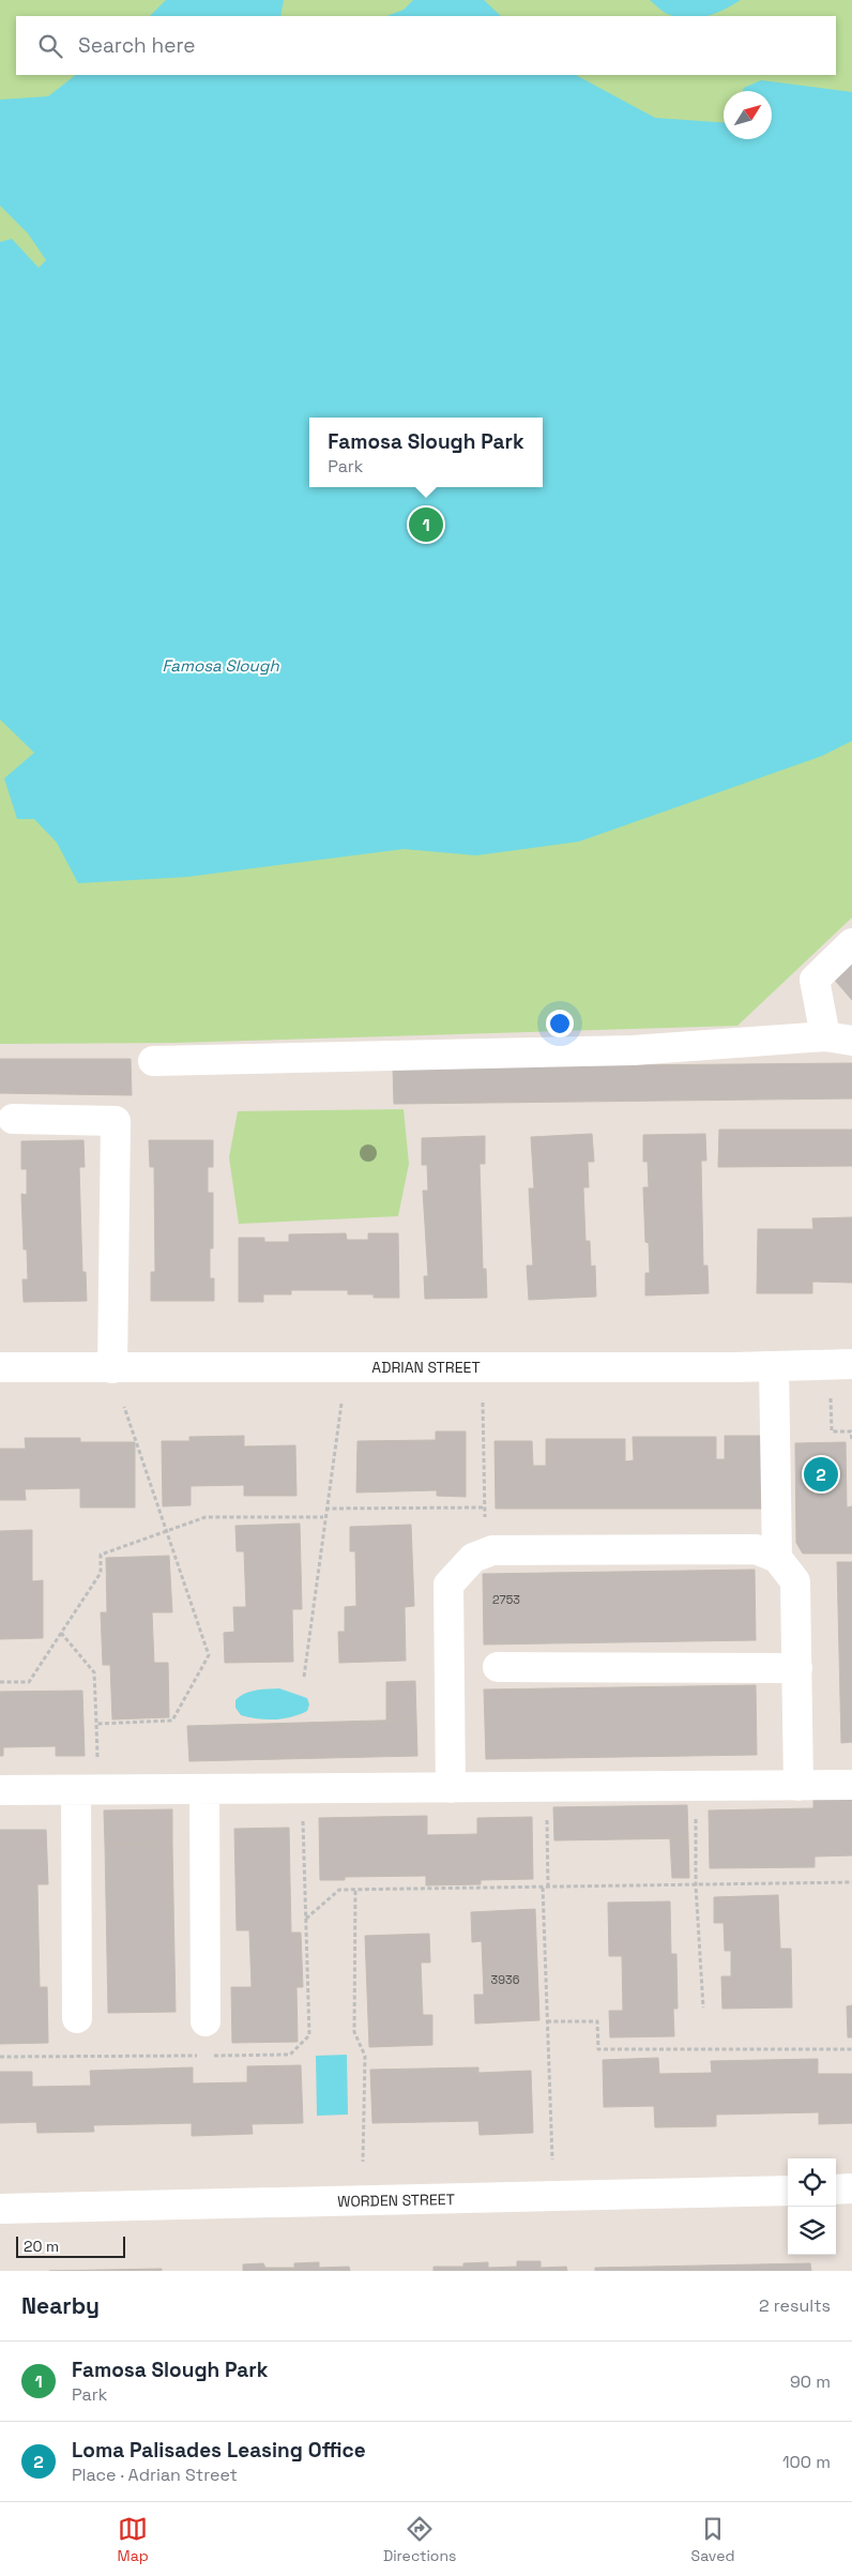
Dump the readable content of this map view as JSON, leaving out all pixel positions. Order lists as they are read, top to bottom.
{
  "streets": {
    "street": ["ADRIAN STREET", "WORDEN STREET"]
  },
  "water": ["Famosa Slough"],
  "house_numbers": ["2753", "3936"],
  "scale_bar": "20 m",
  "north": "top right",
  "page": {
    "search": "Search here",
    "popup": ["Famosa Slough Park", "Park"],
    "pins": ["1", "2"],
    "scale": "20 m",
    "heading": ["Nearby", "2 results"],
    "list": [
      {
        "mark": "1",
        "name": "Famosa Slough Park",
        "note": "Park",
        "value": "90 m"
      },
      {
        "mark": "2",
        "name": "Loma Palisades Leasing Office",
        "note": "Place · Adrian Street",
        "value": "100 m"
      }
    ],
    "nav": ["Map", "Directions", "Saved"]
  }
}
